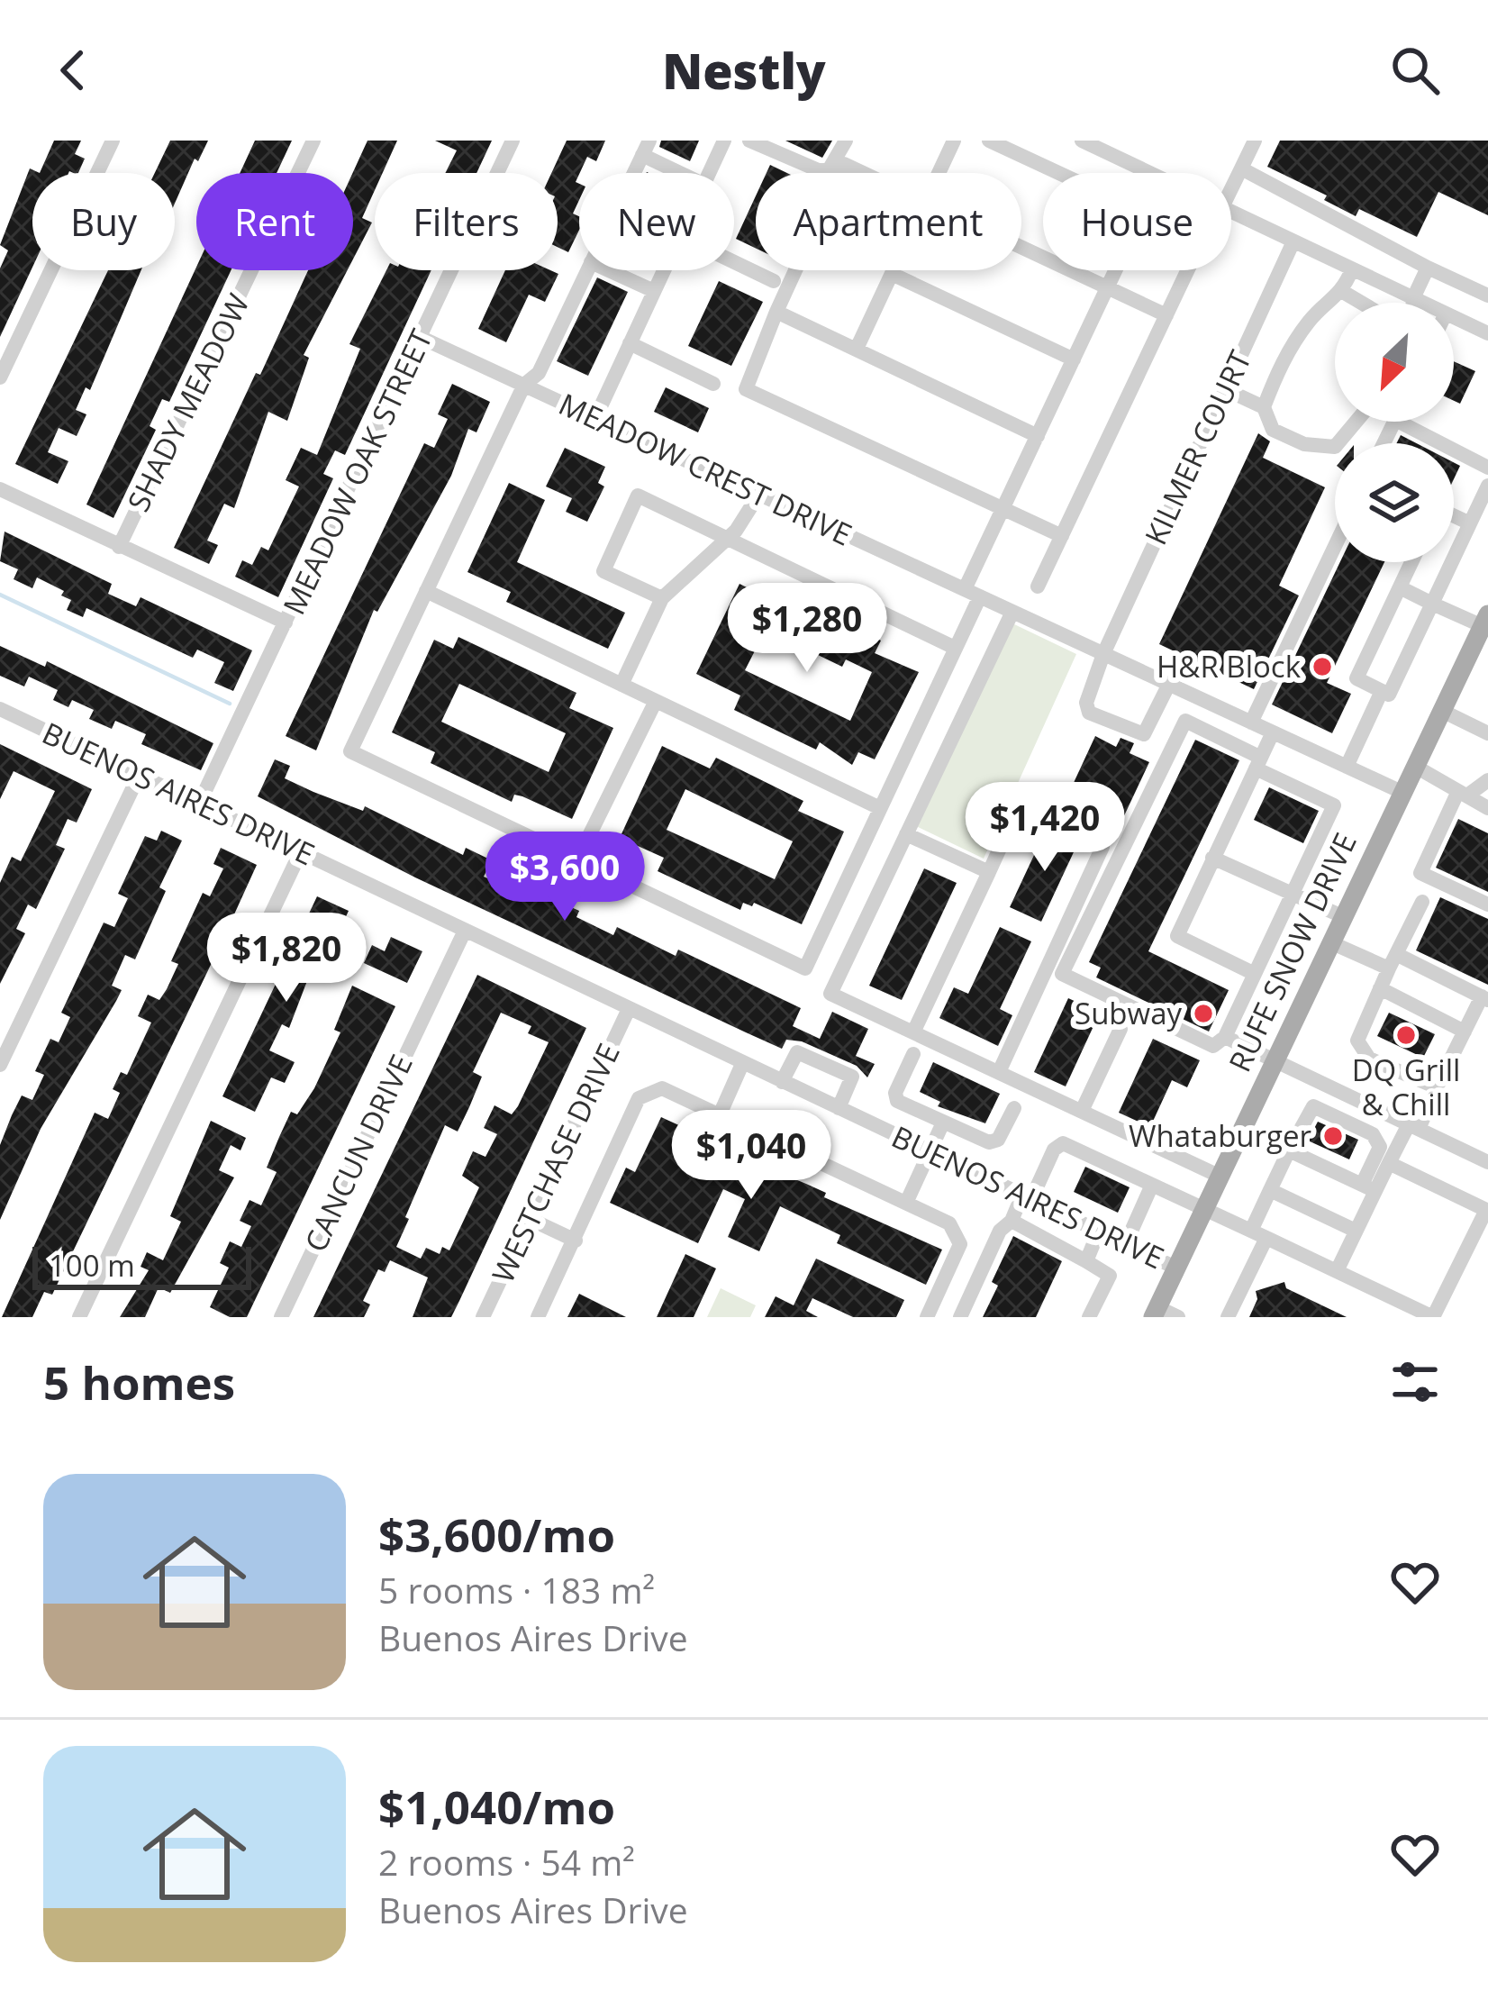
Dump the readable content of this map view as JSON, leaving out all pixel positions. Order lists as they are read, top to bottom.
{
  "streets": {
    "main road": ["RUFE SNOW DRIVE"],
    "street": [
      "SHADY MEADOW",
      "KILMER COURT",
      "MEADOW CREST DRIVE",
      "MEADOW OAK STREET",
      "BUENOS AIRES DRIVE",
      "CANCUN DRIVE",
      "WESTCHASE DRIVE"
    ]
  },
  "crossings": [
    ["KILMER COURT", "MEADOW CREST DRIVE"],
    ["MEADOW CREST DRIVE", "MEADOW OAK STREET"],
    ["MEADOW CREST DRIVE", "RUFE SNOW DRIVE"],
    ["MEADOW OAK STREET", "BUENOS AIRES DRIVE"],
    ["BUENOS AIRES DRIVE", "RUFE SNOW DRIVE"],
    ["BUENOS AIRES DRIVE", "CANCUN DRIVE"],
    ["BUENOS AIRES DRIVE", "WESTCHASE DRIVE"]
  ],
  "places": [
    "H&R Block",
    "Subway",
    "DQ Grill & Chill",
    "Whataburger"
  ],
  "scale_bar": "100 m",
  "north": "bottom left",
  "page": {
    "header": "Nestly",
    "chip": [
      "Buy",
      "Rent",
      "Filters",
      "New",
      "Apartment",
      "House"
    ],
    "price": [
      "$1,280",
      "$1,420",
      "$3,600",
      "$1,820",
      "$1,040"
    ],
    "scale": "100 m",
    "heading": "5 homes",
    "list": [
      {
        "name": "$3,600/mo",
        "note": "5 rooms · 183 m² · Buenos Aires Drive"
      },
      {
        "name": "$1,040/mo",
        "note": "2 rooms · 54 m² · Buenos Aires Drive"
      }
    ]
  }
}
